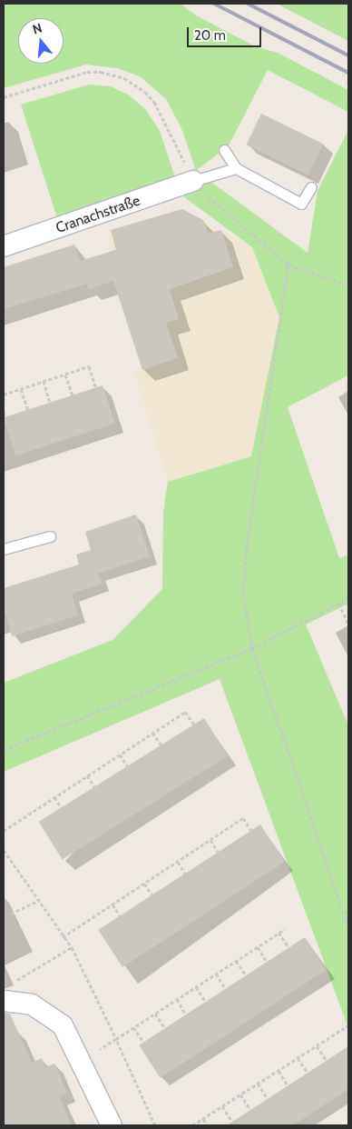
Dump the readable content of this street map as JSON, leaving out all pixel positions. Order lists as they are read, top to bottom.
{
  "streets": {
    "street": ["Cranachstraße"]
  },
  "scale_bar": "20 m",
  "north": "top"
}
